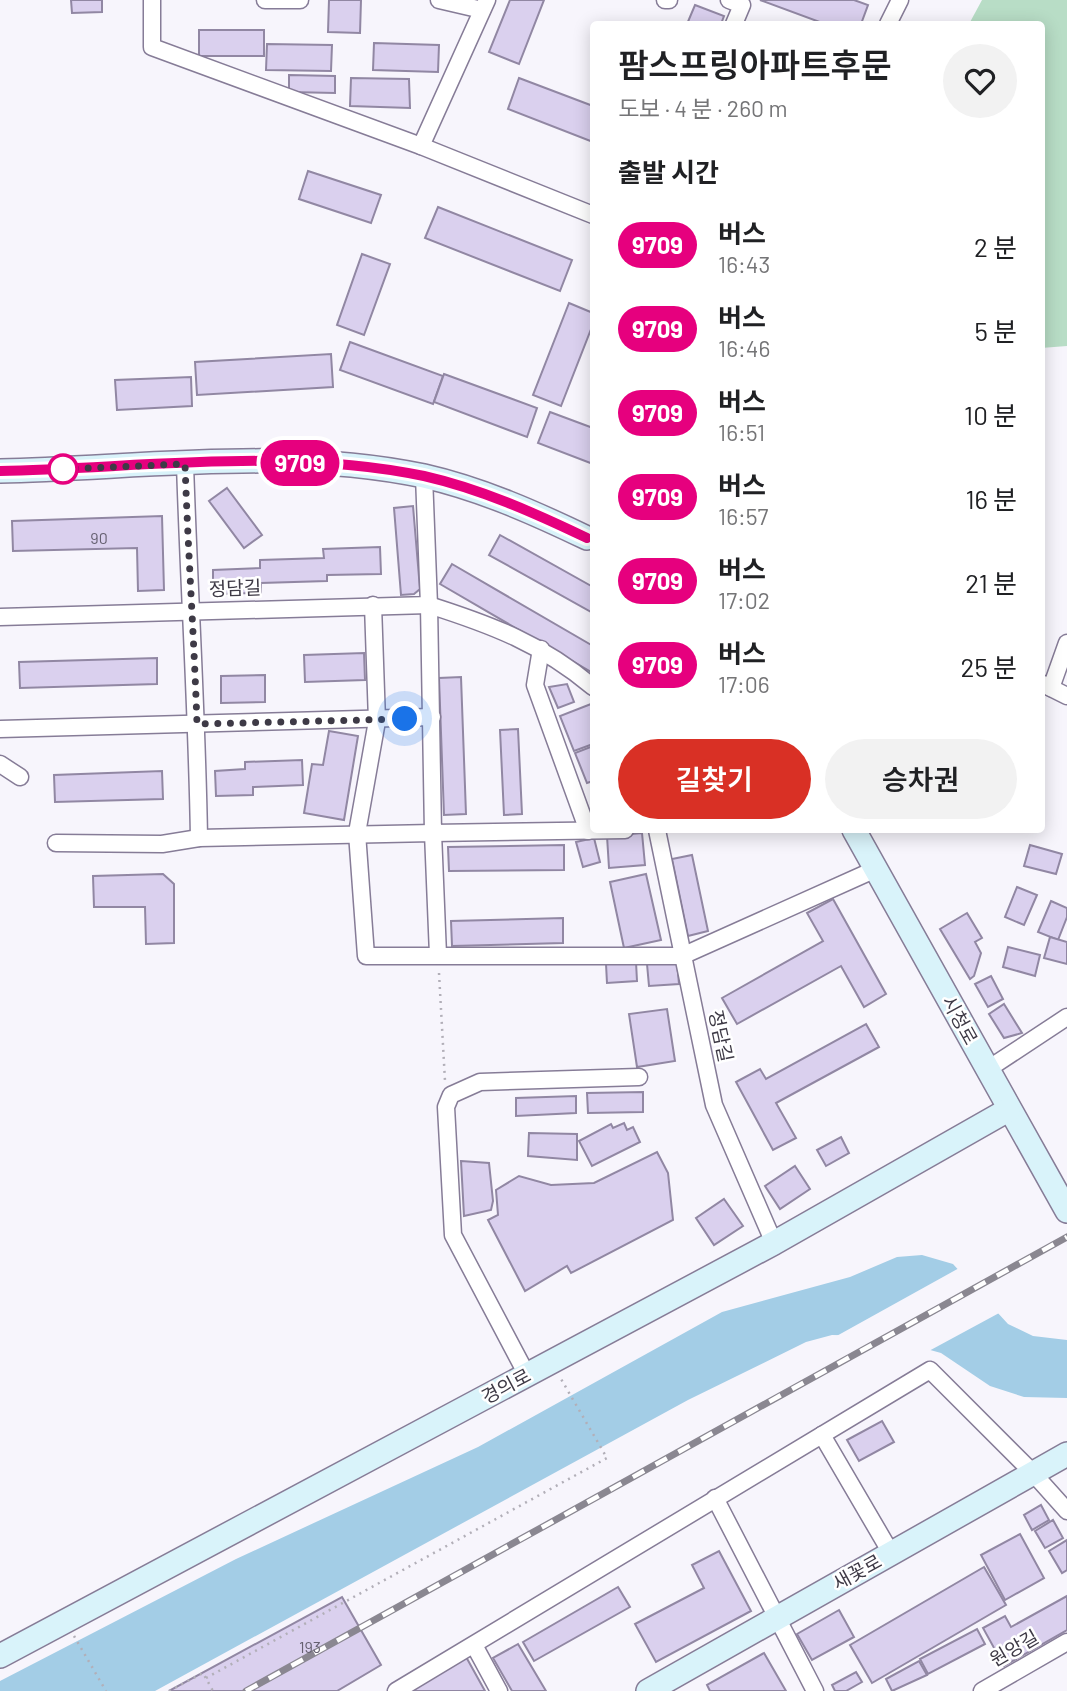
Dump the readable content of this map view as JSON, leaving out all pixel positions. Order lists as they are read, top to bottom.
{
  "streets": {
    "street": [
      "정담길",
      "시청로",
      "경의로",
      "새꽃로",
      "원앙길"
    ]
  },
  "crossings": [
    ["정담길", "경의로"],
    ["시청로", "경의로"]
  ],
  "lines": ["bus line 9709"],
  "house_numbers": ["90", "193"],
  "page": {
    "on_map": "9709",
    "heading": [
      ["팜스프링아파트후문", "도보 · 4 분 · 260 m"],
      "출발 시간"
    ],
    "list": [
      {
        "mark": "9709",
        "name": "버스",
        "note": "16:43",
        "value": "2 분"
      },
      {
        "mark": "9709",
        "name": "버스",
        "note": "16:46",
        "value": "5 분"
      },
      {
        "mark": "9709",
        "name": "버스",
        "note": "16:51",
        "value": "10 분"
      },
      {
        "mark": "9709",
        "name": "버스",
        "note": "16:57",
        "value": "16 분"
      },
      {
        "mark": "9709",
        "name": "버스",
        "note": "17:02",
        "value": "21 분"
      },
      {
        "mark": "9709",
        "name": "버스",
        "note": "17:06",
        "value": "25 분"
      }
    ],
    "buttons": ["길찾기", "승차권"]
  }
}
